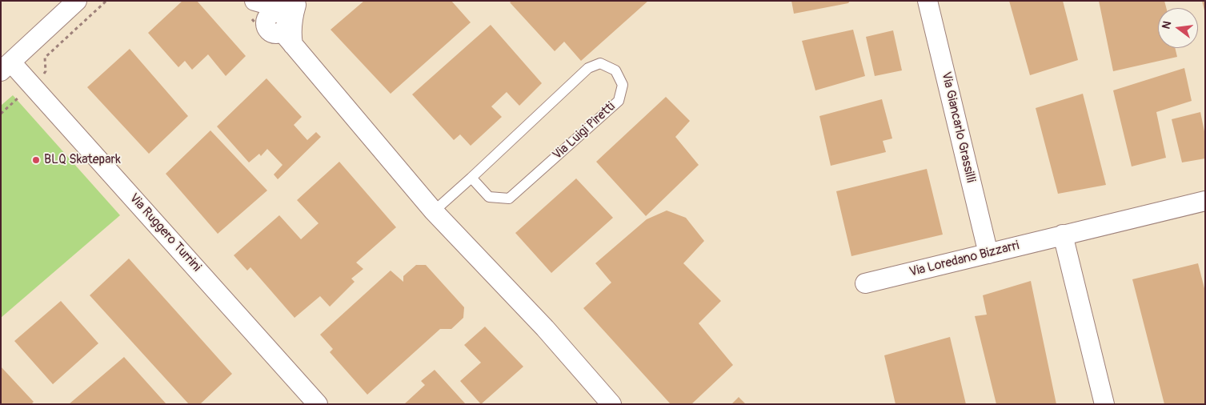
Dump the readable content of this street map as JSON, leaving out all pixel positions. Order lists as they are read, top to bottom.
{
  "streets": {
    "street": ["Via Giancarlo Grassilli", "Via Ruggero Turrini", "Via Loredano Bizzarri"],
    "lane": ["Via Luigi Piretti"]
  },
  "crossings": [
    ["Via Giancarlo Grassilli", "Via Loredano Bizzarri"]
  ],
  "places": ["BLQ Skatepark"],
  "north": "left"
}
